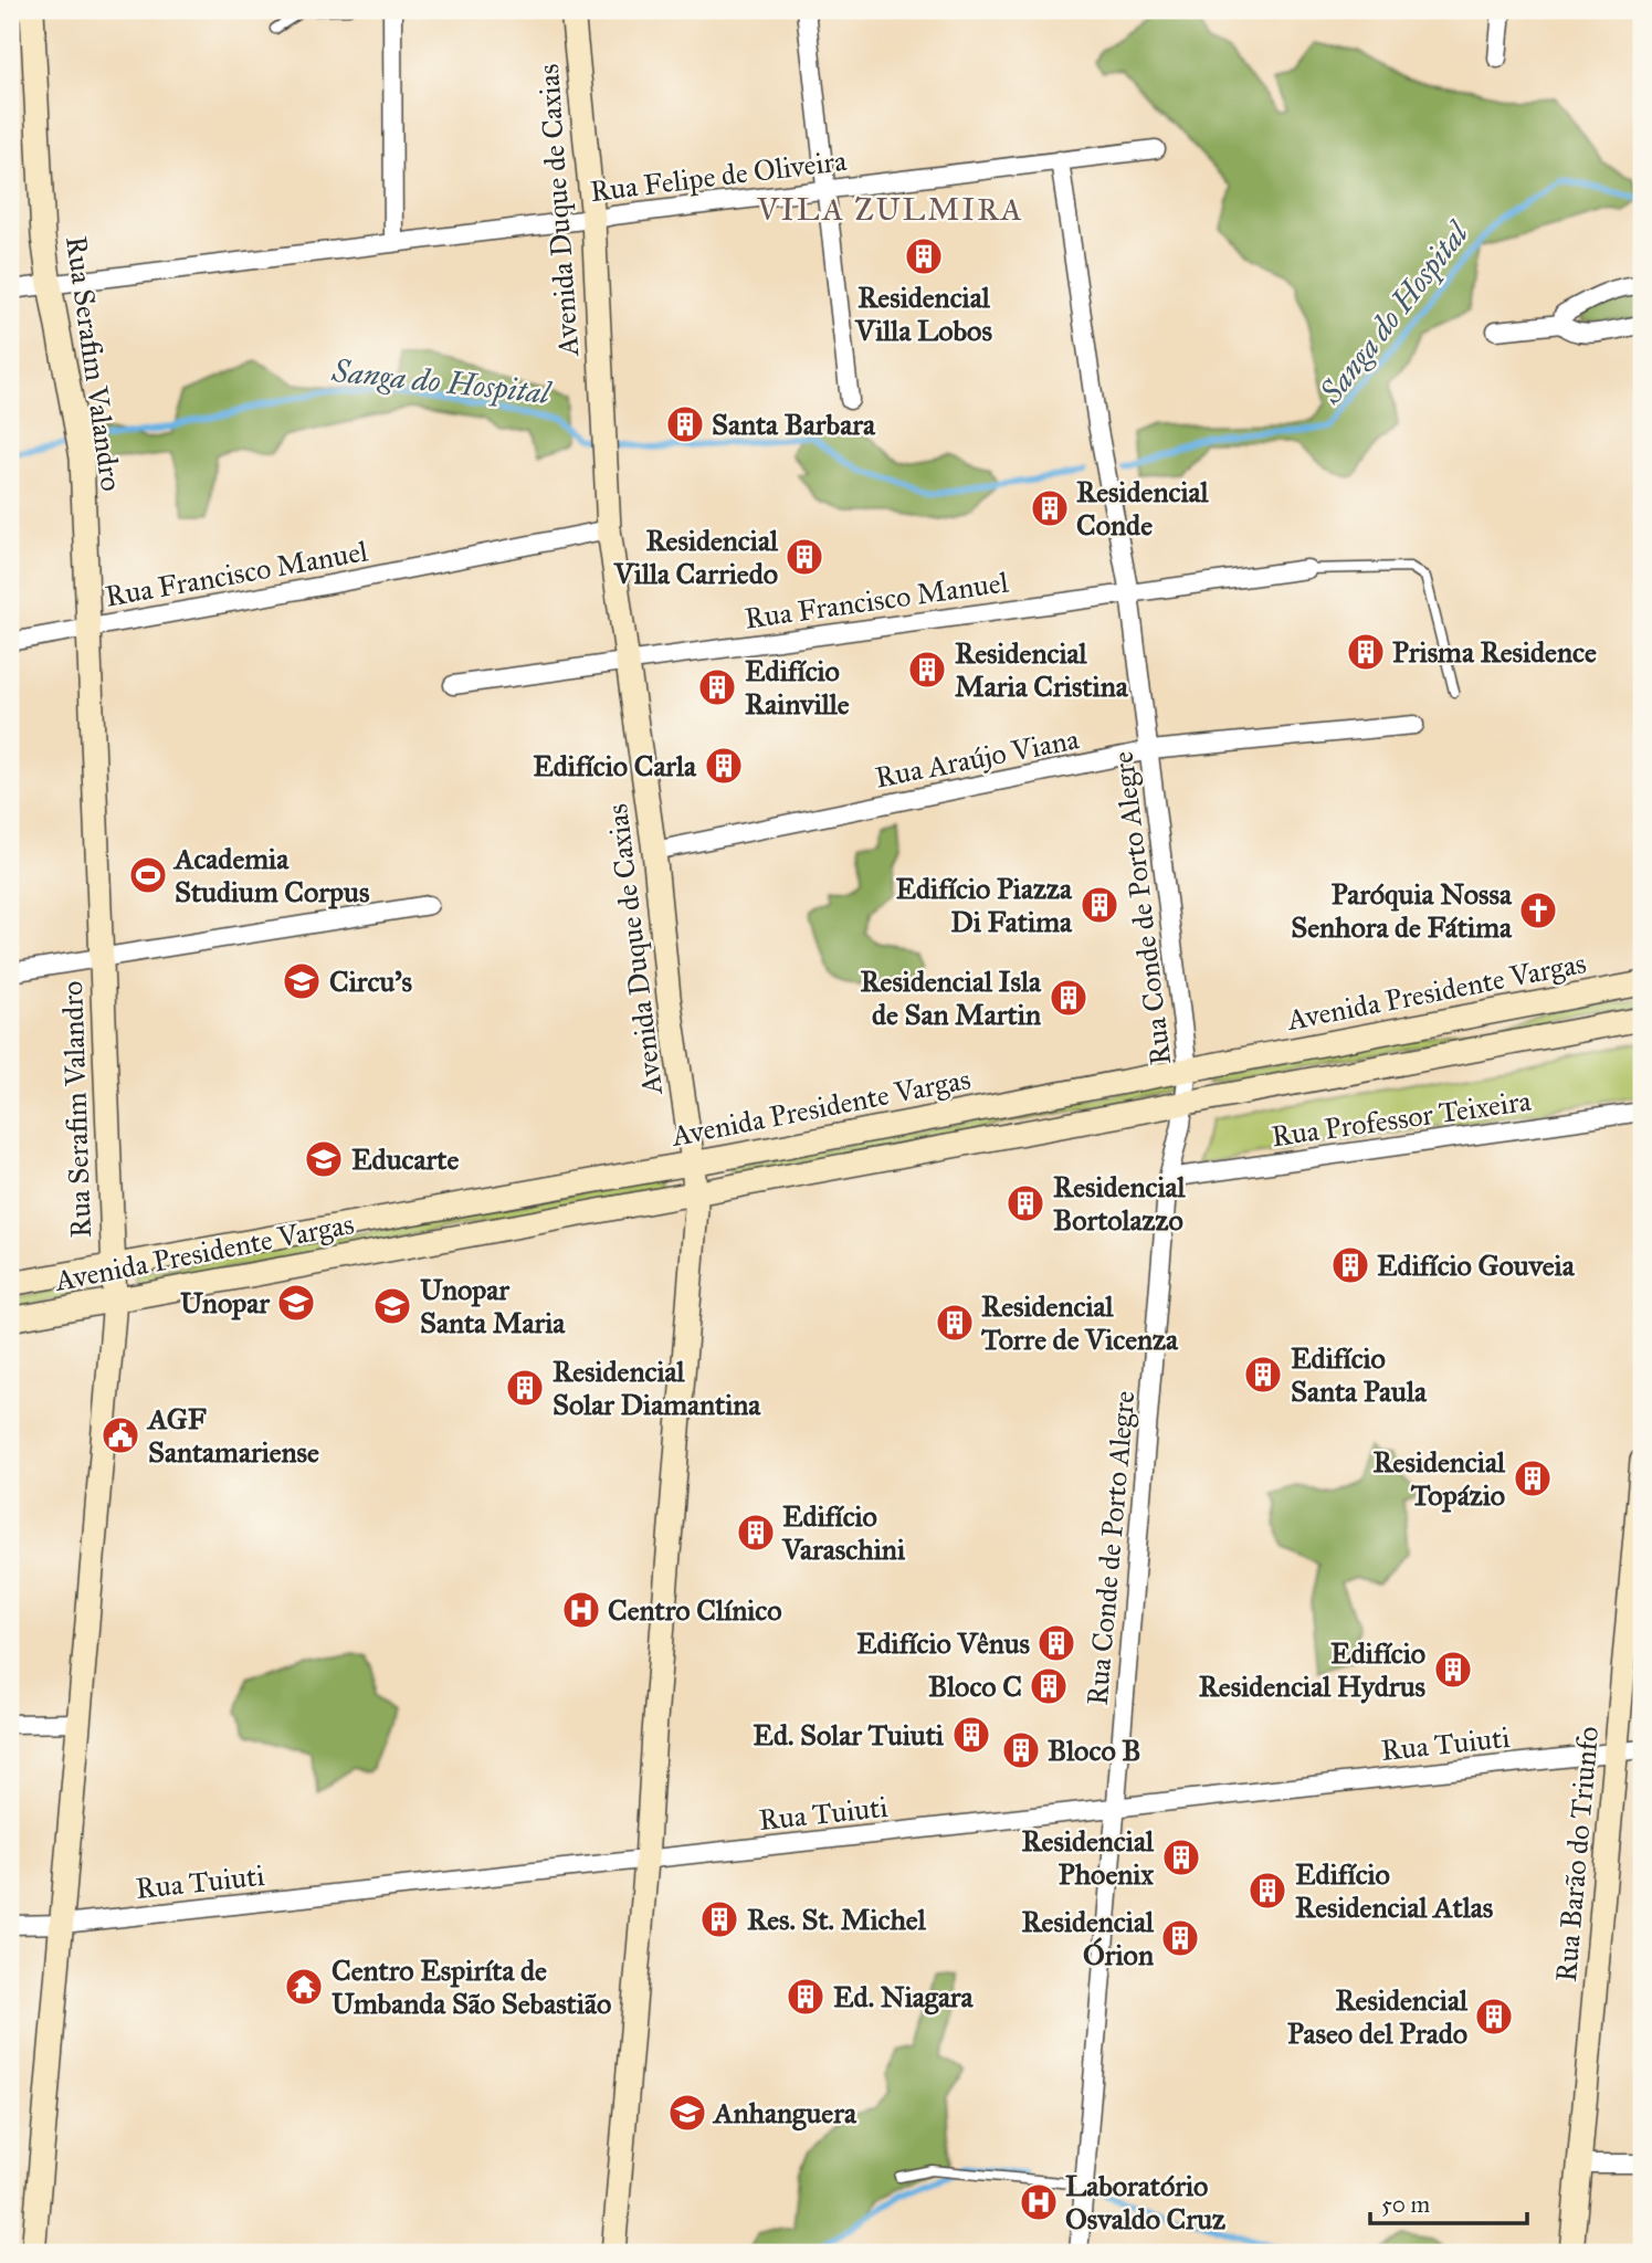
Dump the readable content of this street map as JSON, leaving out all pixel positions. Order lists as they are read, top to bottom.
{
  "streets": {
    "street": [
      "Rua Felipe de Oliveira",
      "Avenida Duque de Caxias",
      "Rua Serafim Valandro",
      "Rua Francisco Manuel",
      "Rua Araújo Viana",
      "Rua Conde de Porto Alegre",
      "Avenida Presidente Vargas",
      "Rua Professor Teixeira",
      "Rua Tuiuti",
      "Rua Barão do Triunfo"
    ]
  },
  "crossings": [
    ["Rua Felipe de Oliveira", "Avenida Duque de Caxias"],
    ["Rua Felipe de Oliveira", "Rua Serafim Valandro"],
    ["Rua Felipe de Oliveira", "Rua Conde de Porto Alegre"],
    ["Avenida Duque de Caxias", "Rua Francisco Manuel"],
    ["Avenida Duque de Caxias", "Rua Araújo Viana"],
    ["Avenida Duque de Caxias", "Avenida Presidente Vargas"],
    ["Avenida Duque de Caxias", "Rua Tuiuti"],
    ["Rua Serafim Valandro", "Rua Francisco Manuel"],
    ["Rua Serafim Valandro", "Avenida Presidente Vargas"],
    ["Rua Serafim Valandro", "Rua Tuiuti"],
    ["Rua Francisco Manuel", "Rua Conde de Porto Alegre"],
    ["Rua Araújo Viana", "Rua Conde de Porto Alegre"],
    ["Rua Conde de Porto Alegre", "Avenida Presidente Vargas"],
    ["Rua Conde de Porto Alegre", "Rua Professor Teixeira"],
    ["Rua Conde de Porto Alegre", "Rua Tuiuti"],
    ["Rua Tuiuti", "Rua Barão do Triunfo"]
  ],
  "districts": ["VILA ZULMIRA"],
  "water": ["Sanga do Hospital"],
  "places": {
    "building": [
      "Residencial Villa Lobos",
      "Santa Barbara",
      "Residencial Conde",
      "Residencial Villa Carriedo",
      "Prisma Residence",
      "Residencial Maria Cristina",
      "Edifício Rainville",
      "Edifício Carla",
      "Edifício Piazza Di Fatima",
      "Residencial Isla de San Martin",
      "Residencial Bortolazzo",
      "Edifício Gouveia",
      "Residencial Torre de Vicenza",
      "Edifício Santa Paula",
      "Residencial Solar Diamantina",
      "Residencial Topázio",
      "Edifício Varaschini",
      "Edifício Vênus",
      "Edifício Residencial Hydrus",
      "Bloco C",
      "Ed. Solar Tuiuti",
      "Bloco B",
      "Residencial Phoenix",
      "Edifício Residencial Atlas",
      "Res. St. Michel",
      "Residencial Órion",
      "Ed. Niagara",
      "Residencial Paseo del Prado"
    ],
    "sports": ["Academia Studium Corpus"],
    "church": ["Paróquia Nossa Senhora de Fátima"],
    "school or university": [
      "Circu's",
      "Educarte",
      "Unopar",
      "Unopar Santa Maria",
      "Anhanguera"
    ],
    "public building": ["AGF Santamariense"],
    "hospital": ["Centro Clínico", "Laboratório Osvaldo Cruz"],
    "temple": ["Centro Espiríta de Umbanda São Sebastião"]
  },
  "scale_bar": "50 m"
}
